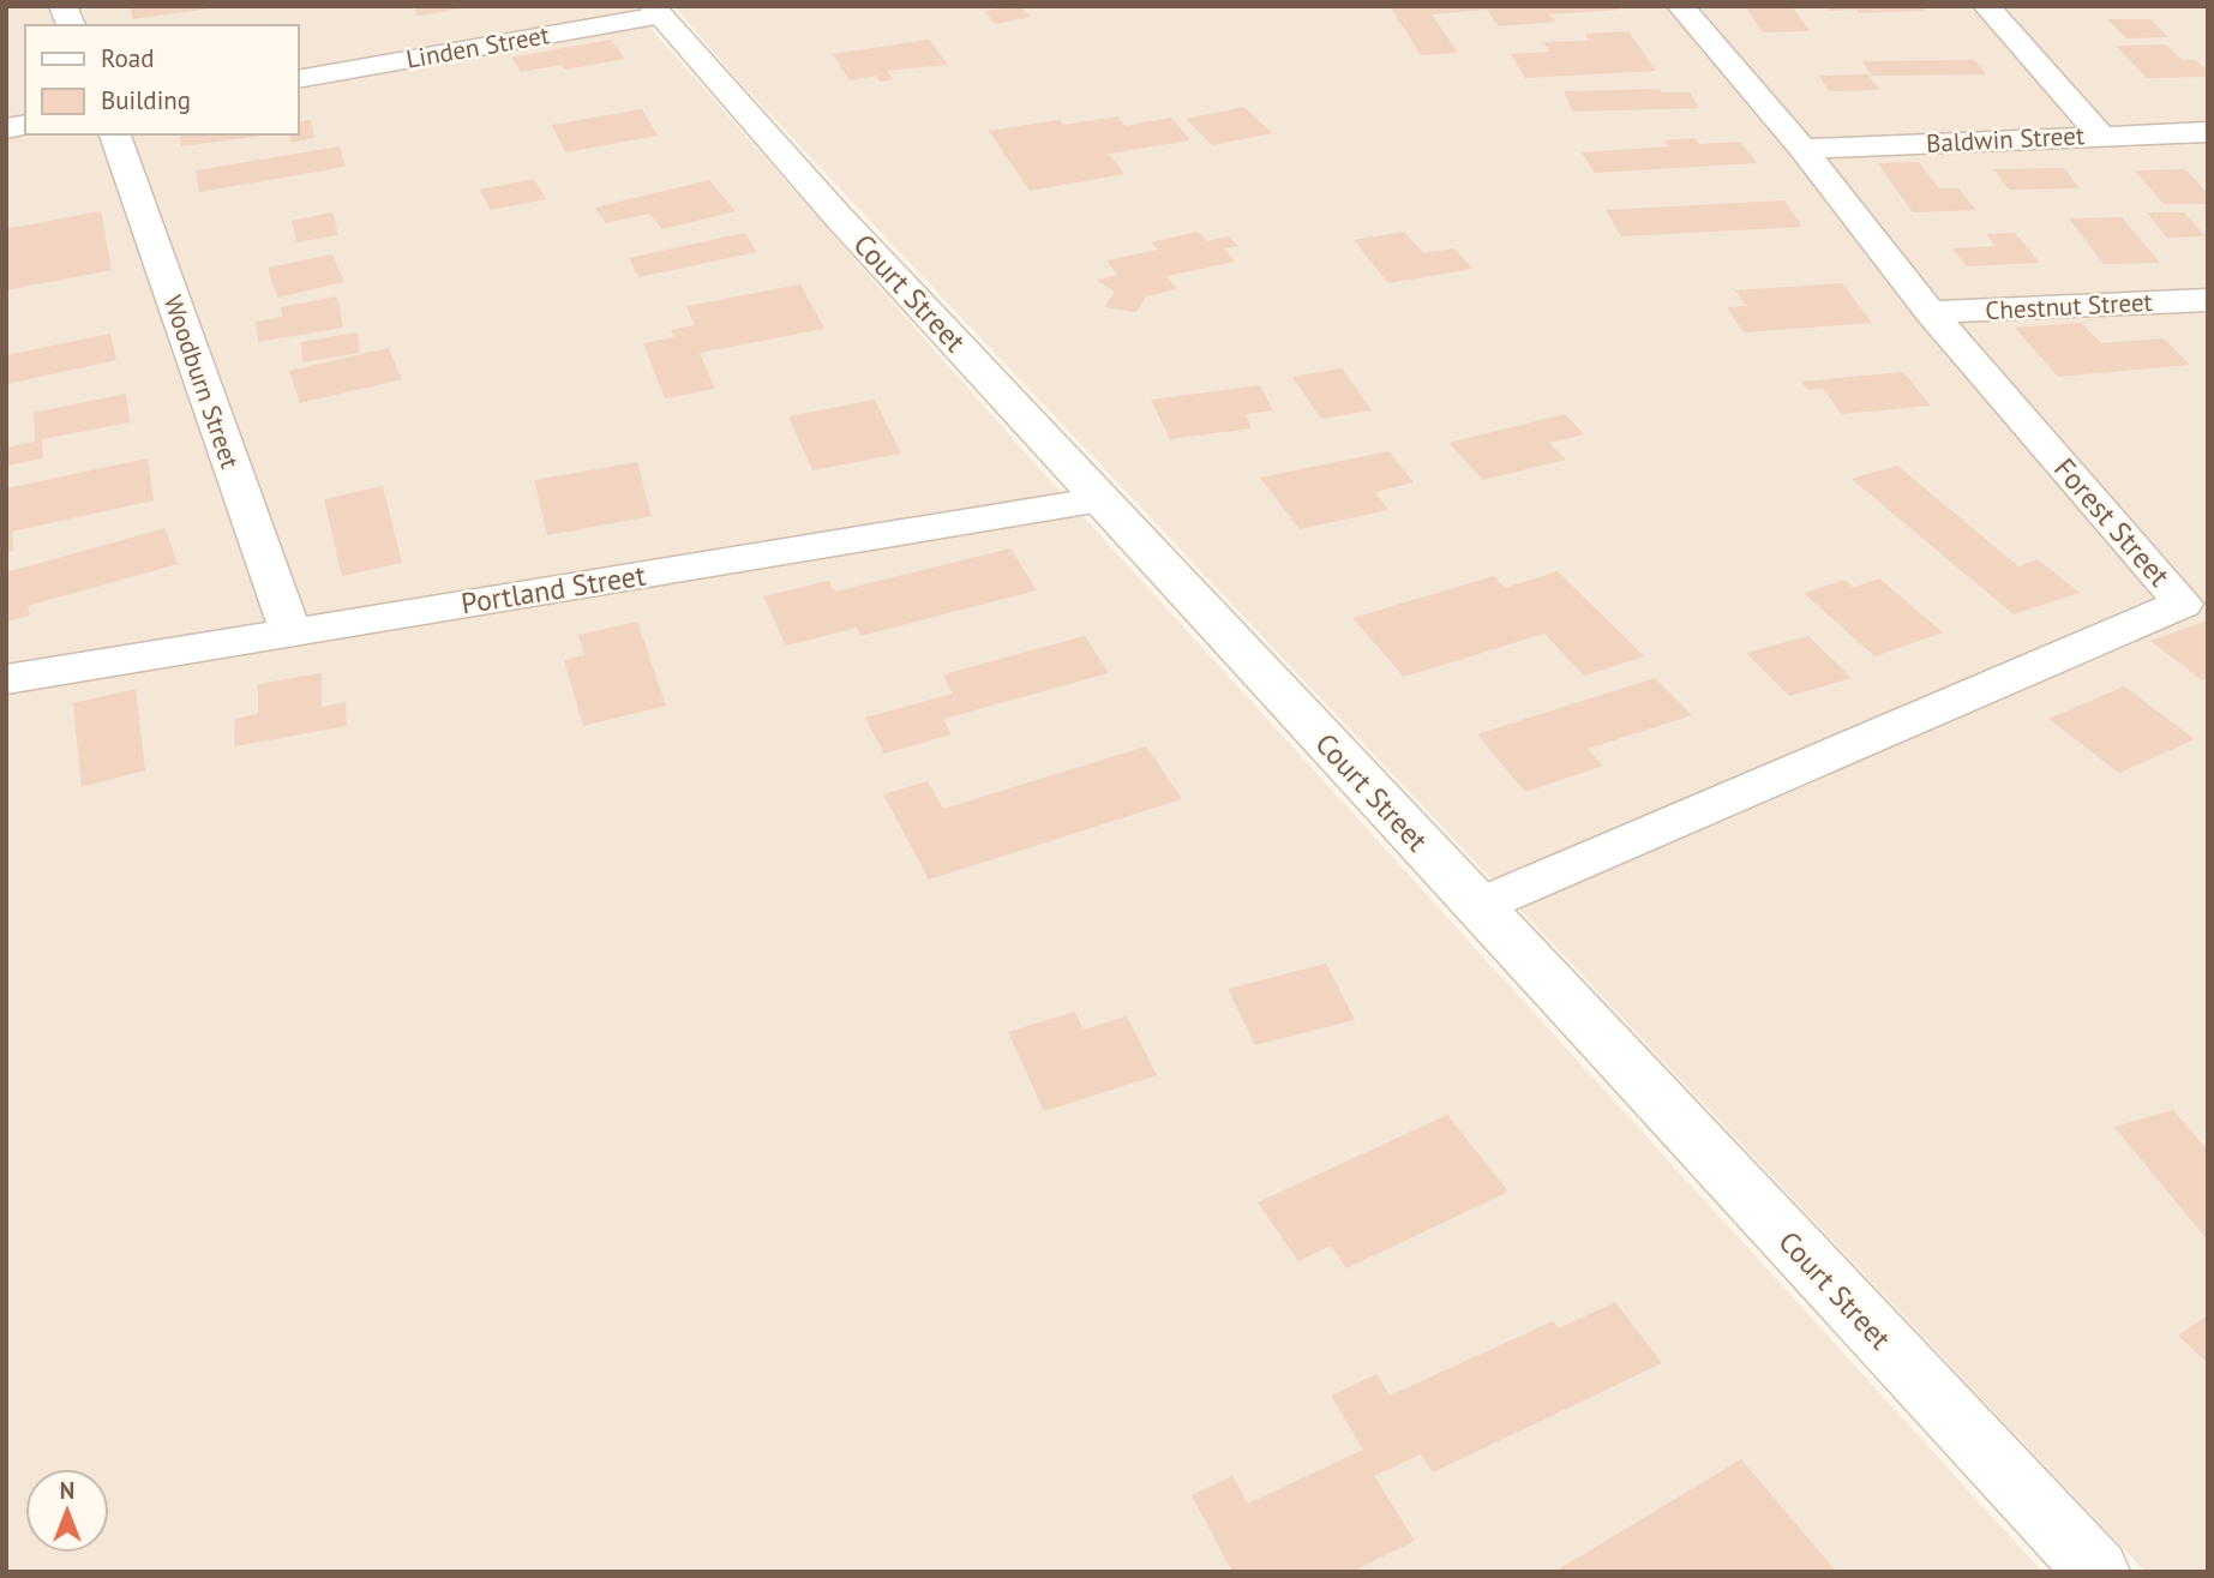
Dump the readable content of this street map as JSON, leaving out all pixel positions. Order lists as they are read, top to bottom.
{
  "streets": {
    "street": [
      "Linden Street",
      "Baldwin Street",
      "Court Street",
      "Chestnut Street",
      "Woodburn Street",
      "Forest Street",
      "Portland Street"
    ]
  },
  "crossings": [
    ["Linden Street", "Court Street"],
    ["Baldwin Street", "Forest Street"],
    ["Court Street", "Forest Street"],
    ["Court Street", "Portland Street"],
    ["Chestnut Street", "Forest Street"],
    ["Woodburn Street", "Portland Street"]
  ],
  "legend": ["Road", "Building"],
  "north": "top"
}
